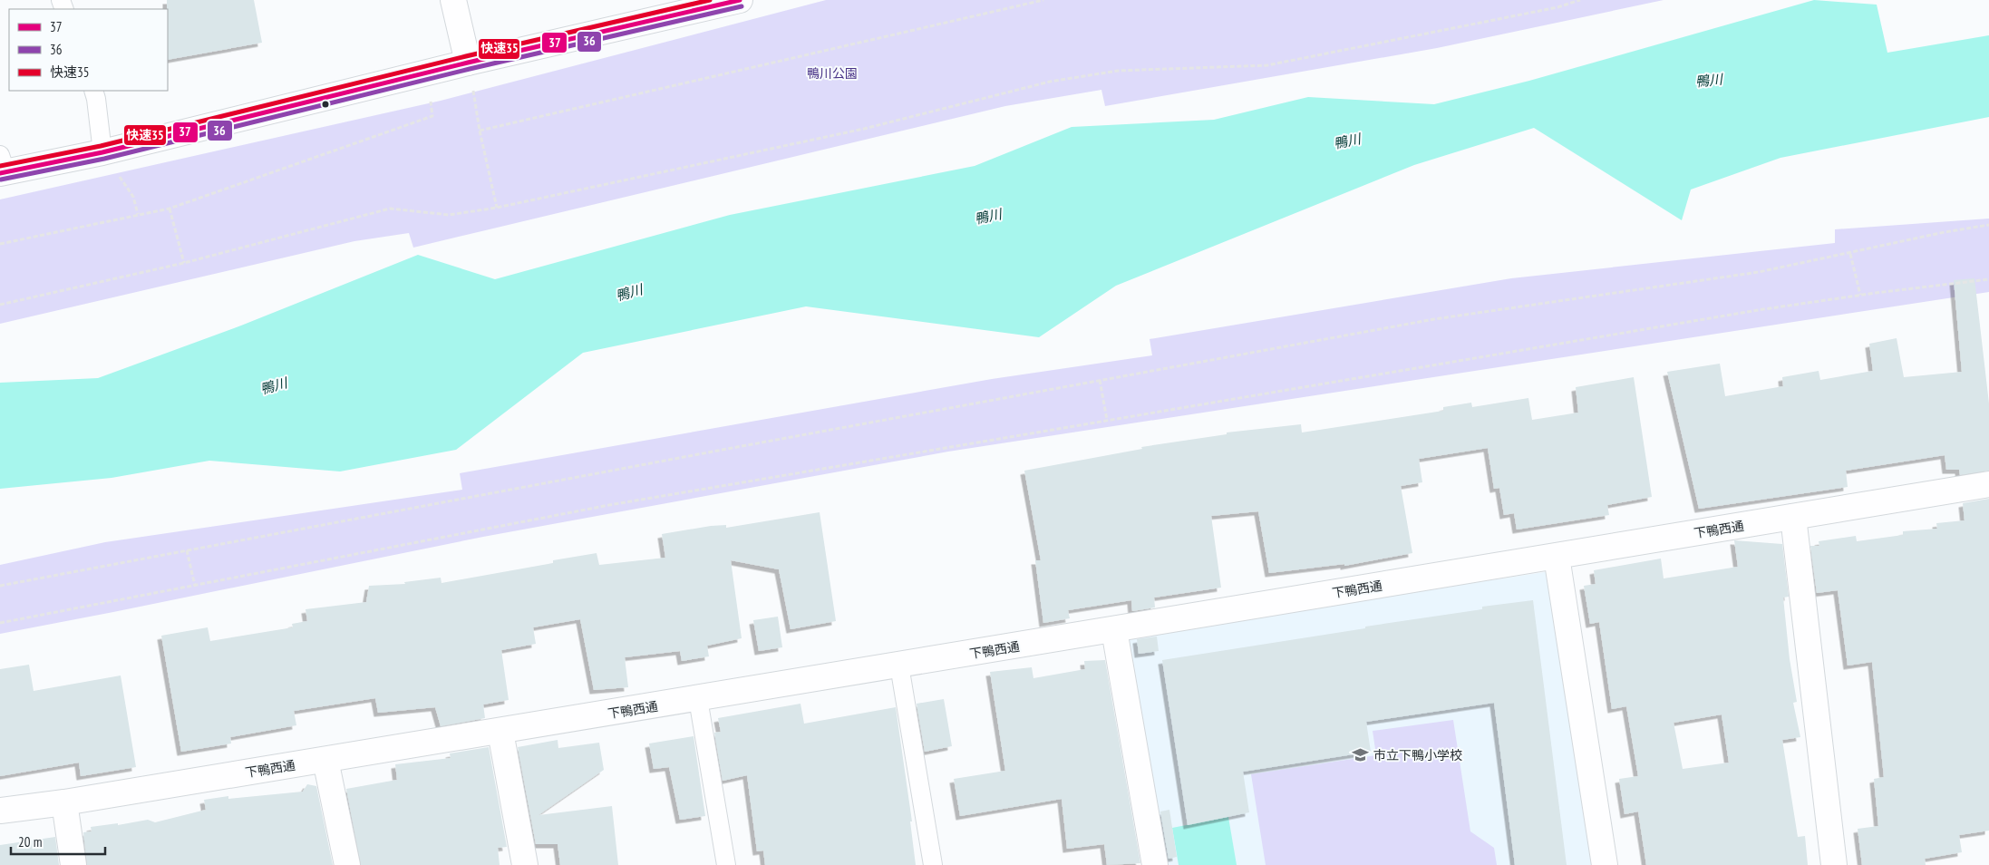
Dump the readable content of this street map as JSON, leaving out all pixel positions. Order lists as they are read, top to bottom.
{
  "streets": {
    "street": ["下鴨西通"]
  },
  "water": ["鴨川"],
  "parks": ["鴨川公園"],
  "places": {
    "school or university": ["市立下鴨小学校"]
  },
  "lines": ["transit line 37", "transit line 快速35", "transit line 36"],
  "legend": ["37", "36", "快速35"],
  "scale_bar": "20 m"
}
